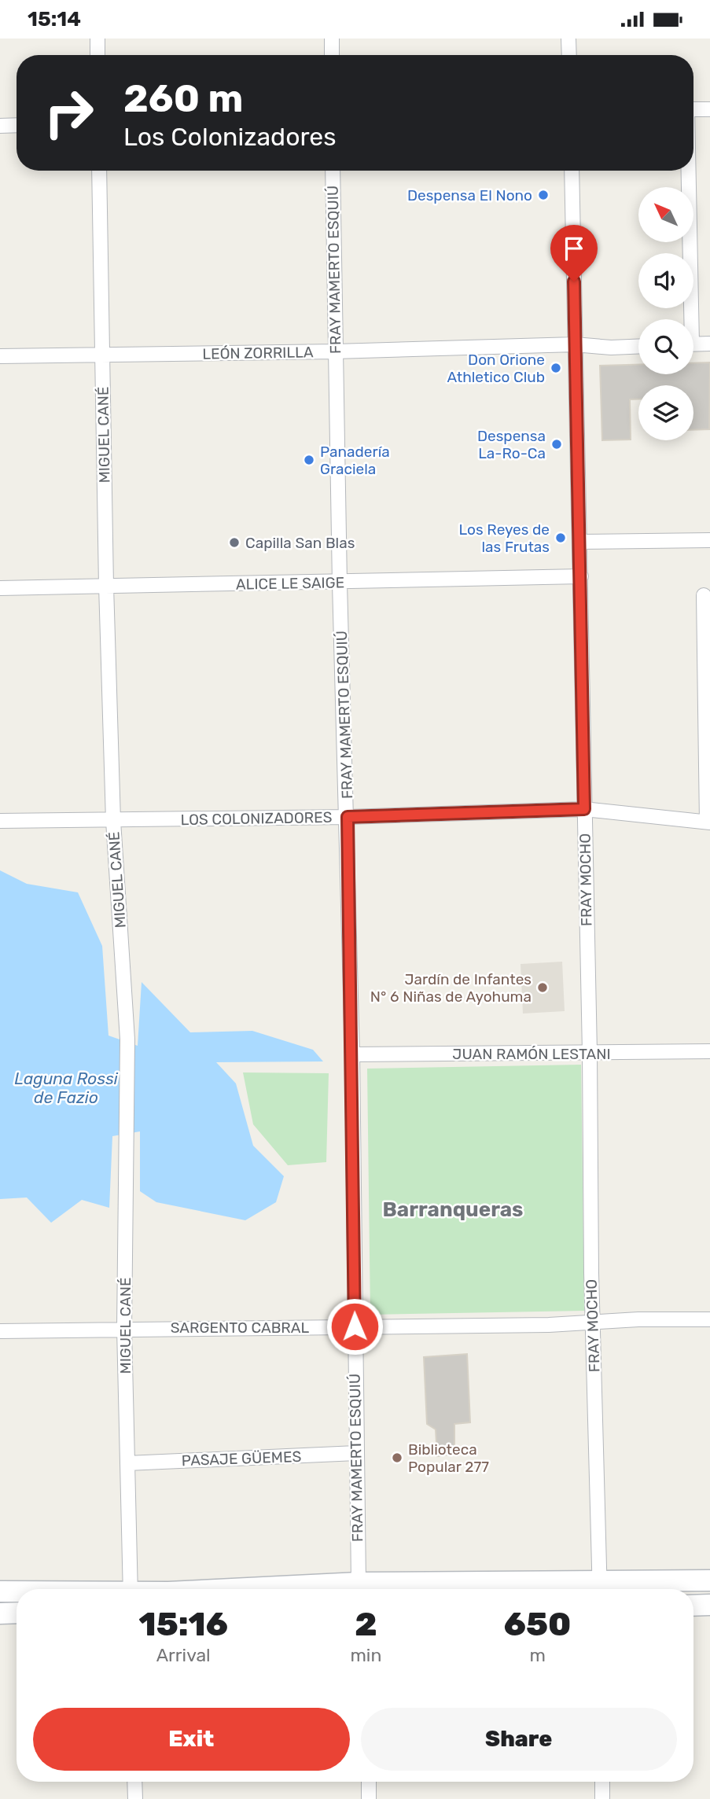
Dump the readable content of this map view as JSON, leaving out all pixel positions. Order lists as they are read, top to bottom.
{
  "streets": {
    "street": [
      "FRAY MAMERTO ESQUIÚ",
      "LEÓN ZORRILLA",
      "MIGUEL CANÉ",
      "ALICE LE SAIGE",
      "LOS COLONIZADORES",
      "FRAY MOCHO",
      "JUAN RAMÓN LESTANI",
      "SARGENTO CABRAL",
      "PASAJE GÜEMES"
    ]
  },
  "crossings": [
    ["FRAY MAMERTO ESQUIÚ", "LEÓN ZORRILLA"],
    ["FRAY MAMERTO ESQUIÚ", "ALICE LE SAIGE"],
    ["FRAY MAMERTO ESQUIÚ", "LOS COLONIZADORES"],
    ["FRAY MAMERTO ESQUIÚ", "JUAN RAMÓN LESTANI"],
    ["FRAY MAMERTO ESQUIÚ", "SARGENTO CABRAL"],
    ["FRAY MAMERTO ESQUIÚ", "PASAJE GÜEMES"],
    ["LEÓN ZORRILLA", "MIGUEL CANÉ"],
    ["LEÓN ZORRILLA", "FRAY MOCHO"],
    ["MIGUEL CANÉ", "ALICE LE SAIGE"],
    ["MIGUEL CANÉ", "LOS COLONIZADORES"],
    ["MIGUEL CANÉ", "SARGENTO CABRAL"],
    ["MIGUEL CANÉ", "PASAJE GÜEMES"],
    ["ALICE LE SAIGE", "FRAY MOCHO"],
    ["LOS COLONIZADORES", "FRAY MOCHO"],
    ["FRAY MOCHO", "JUAN RAMÓN LESTANI"],
    ["FRAY MOCHO", "SARGENTO CABRAL"]
  ],
  "districts": ["Barranqueras"],
  "water": ["Laguna Rossi de Fazio"],
  "places": [
    "Despensa El Nono",
    "Don Orione Athletico Club",
    "Despensa La-Ro-Ca",
    "Panadería Graciela",
    "Los Reyes de las Frutas",
    "Capilla San Blas",
    "Jardín de Infantes N° 6 Niñas de Ayohuma",
    "Biblioteca Popular 277"
  ],
  "north": "top left",
  "page": {
    "status": "15:14",
    "turn": ["260 m", "Los Colonizadores"],
    "eta": [
      "15:16",
      "Arrival",
      "2",
      "min",
      "650",
      "m"
    ],
    "buttons": ["Exit", "Share"]
  }
}
